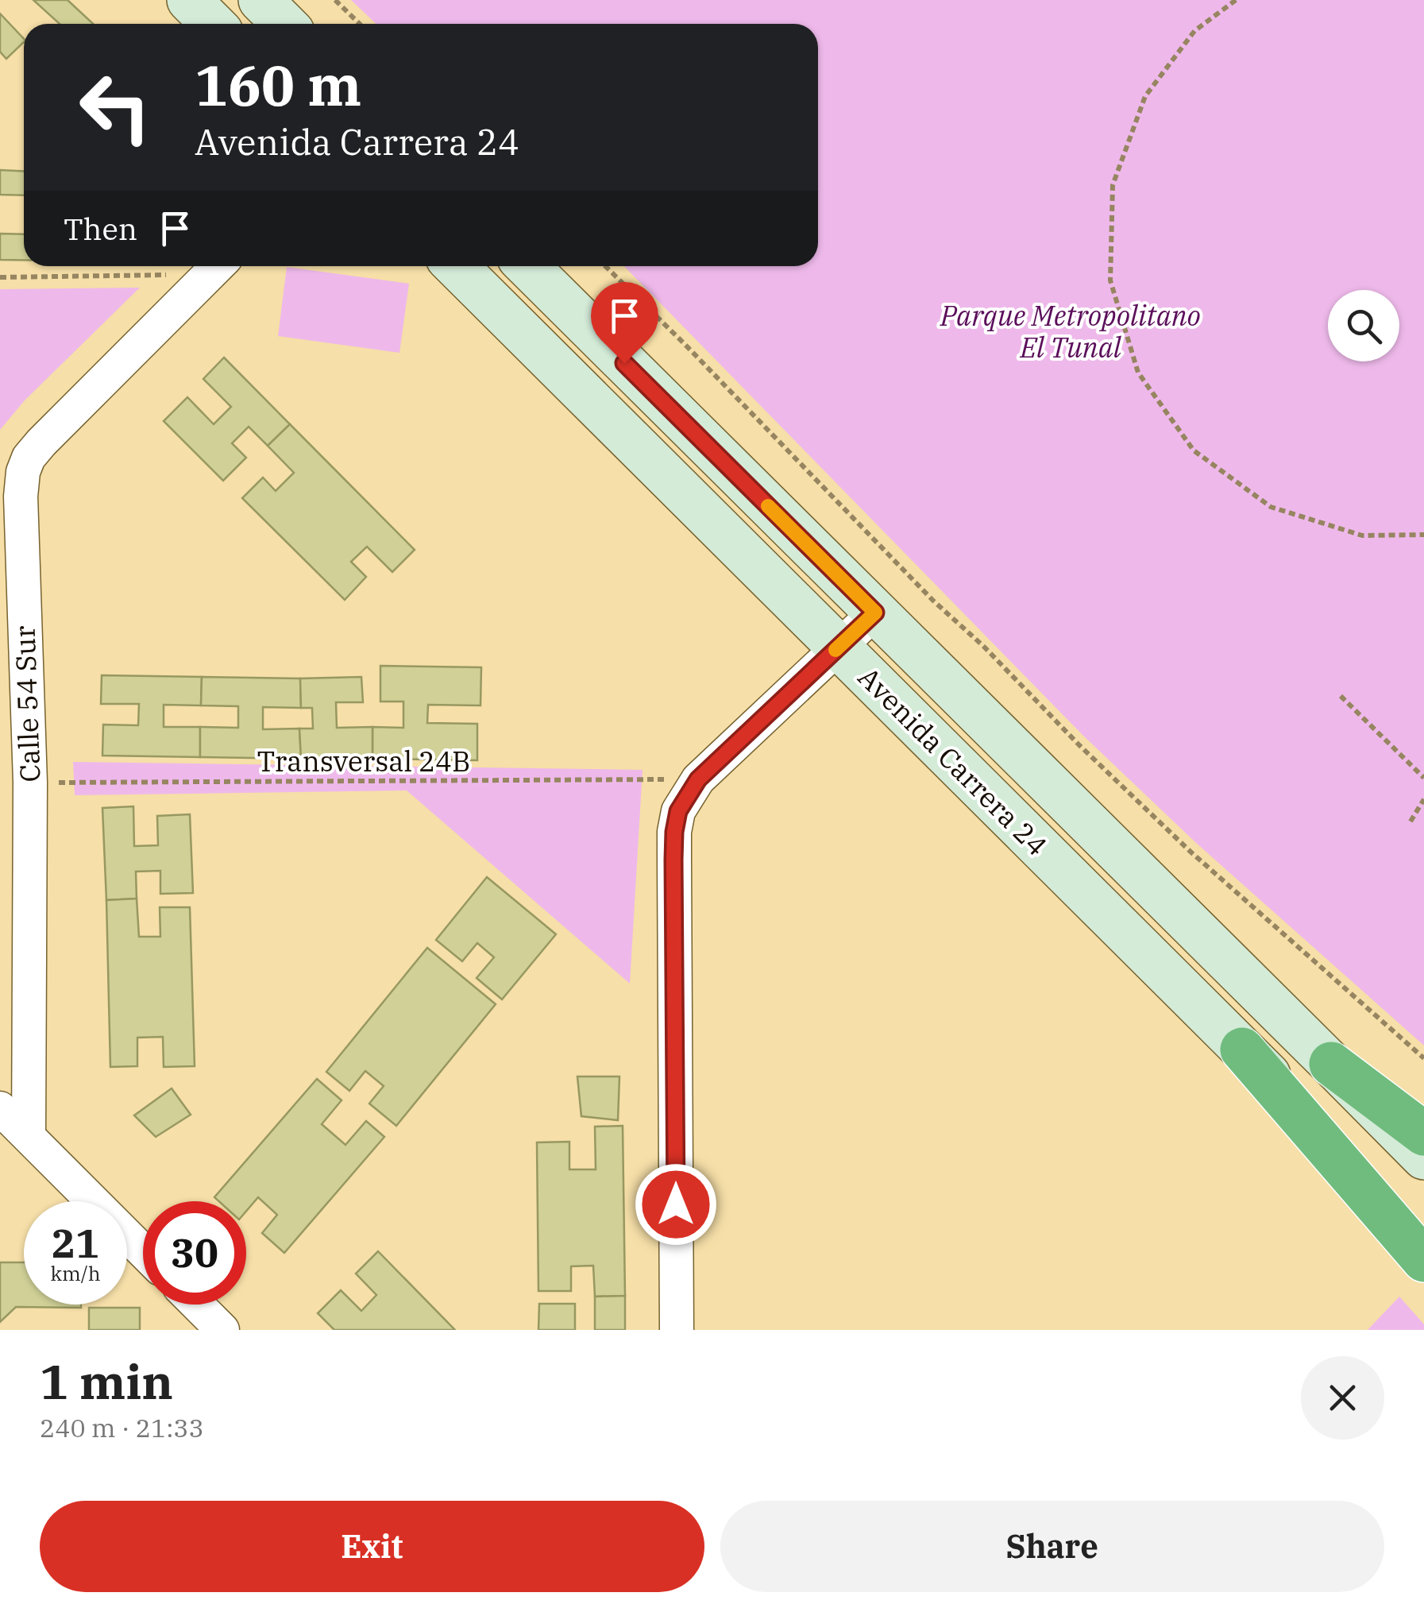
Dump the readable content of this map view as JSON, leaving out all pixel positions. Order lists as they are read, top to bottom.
{
  "streets": {
    "main road": ["Avenida Carrera 24"],
    "street": ["Calle 54 Sur"],
    "path": ["Transversal 24B"]
  },
  "crossings": [
    ["Calle 54 Sur", "Transversal 24B"]
  ],
  "parks": ["Parque Metropolitano El Tunal"],
  "page": {
    "turn": ["160 m", "Avenida Carrera 24"],
    "then": "Then",
    "speed": "21 km/h",
    "limit": "30",
    "heading": ["1 min", "240 m · 21:33"],
    "buttons": ["Exit", "Share"]
  }
}
